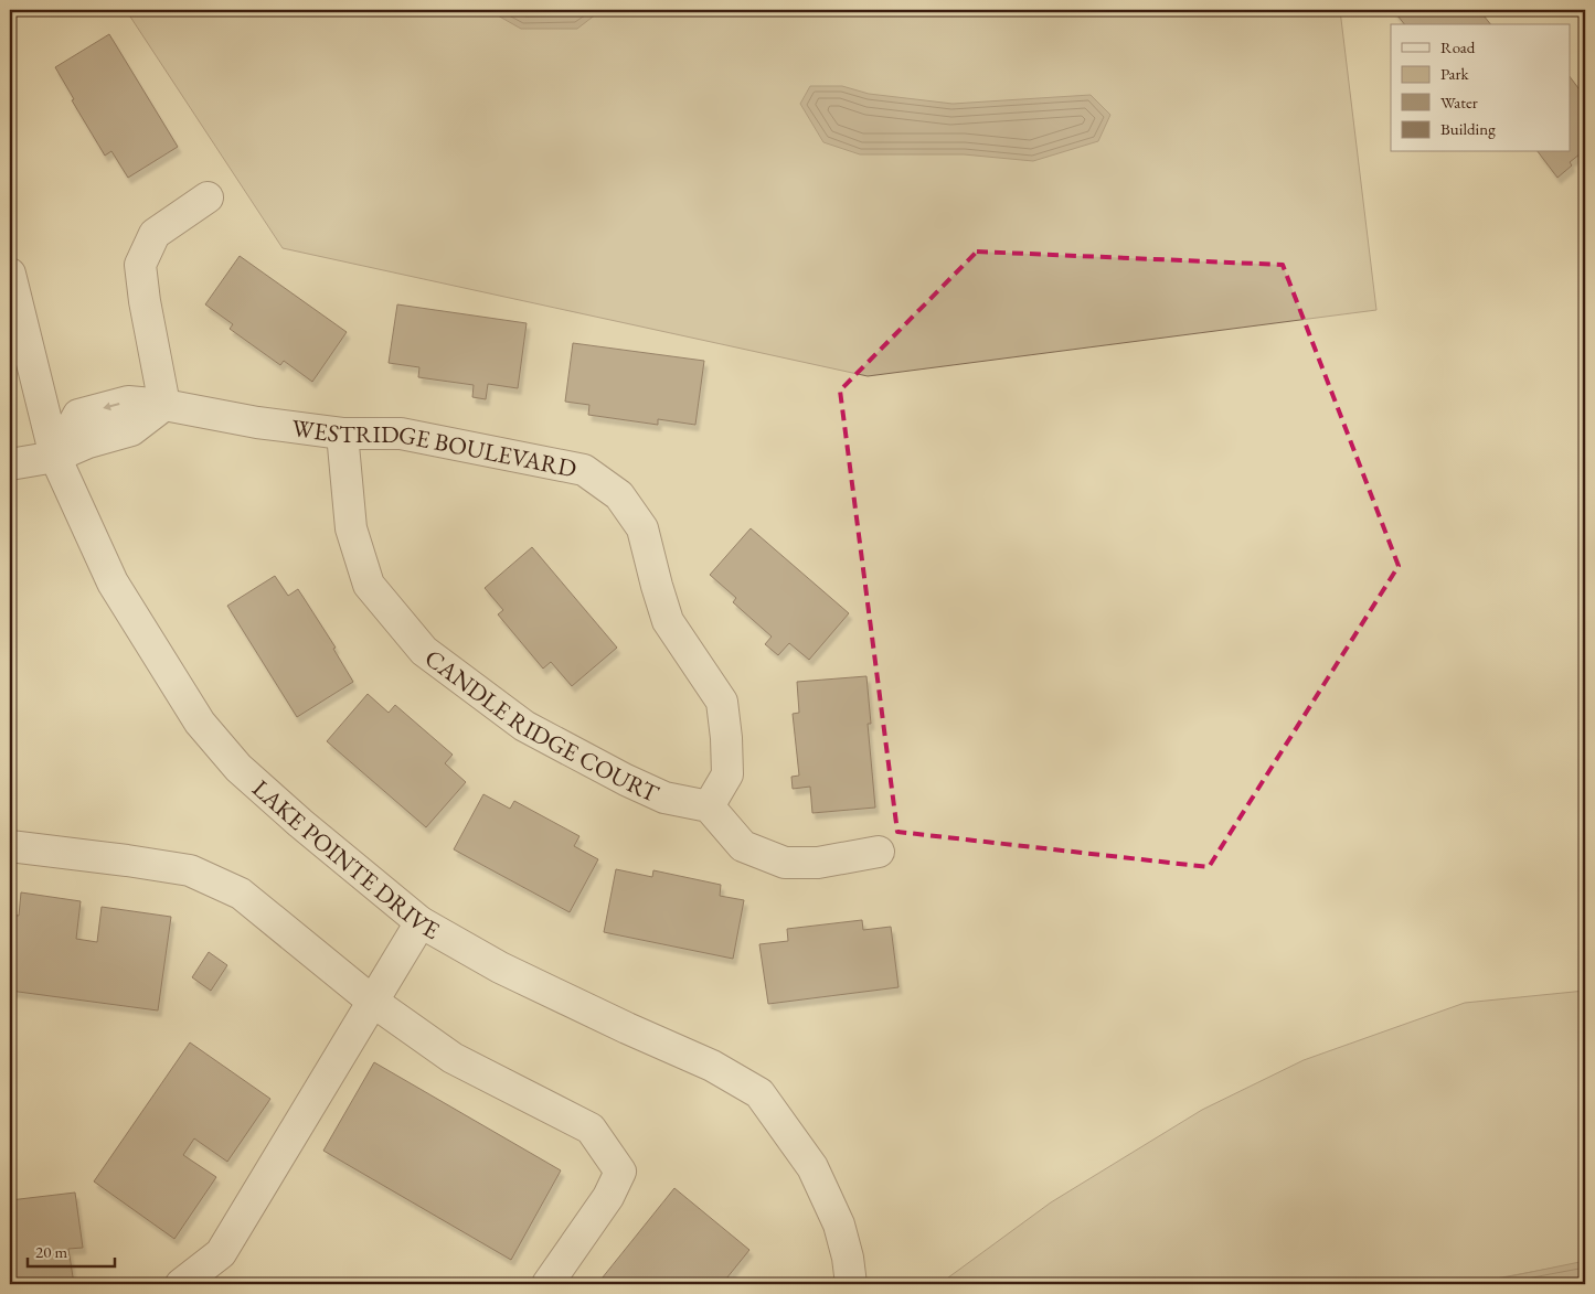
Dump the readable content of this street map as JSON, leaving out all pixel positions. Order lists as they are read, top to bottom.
{
  "streets": {
    "street": ["WESTRIDGE BOULEVARD", "CANDLE RIDGE COURT", "LAKE POINTE DRIVE"]
  },
  "crossings": [
    ["WESTRIDGE BOULEVARD", "CANDLE RIDGE COURT"]
  ],
  "legend": [
    "Road",
    "Park",
    "Water",
    "Building"
  ],
  "scale_bar": "20 m"
}
